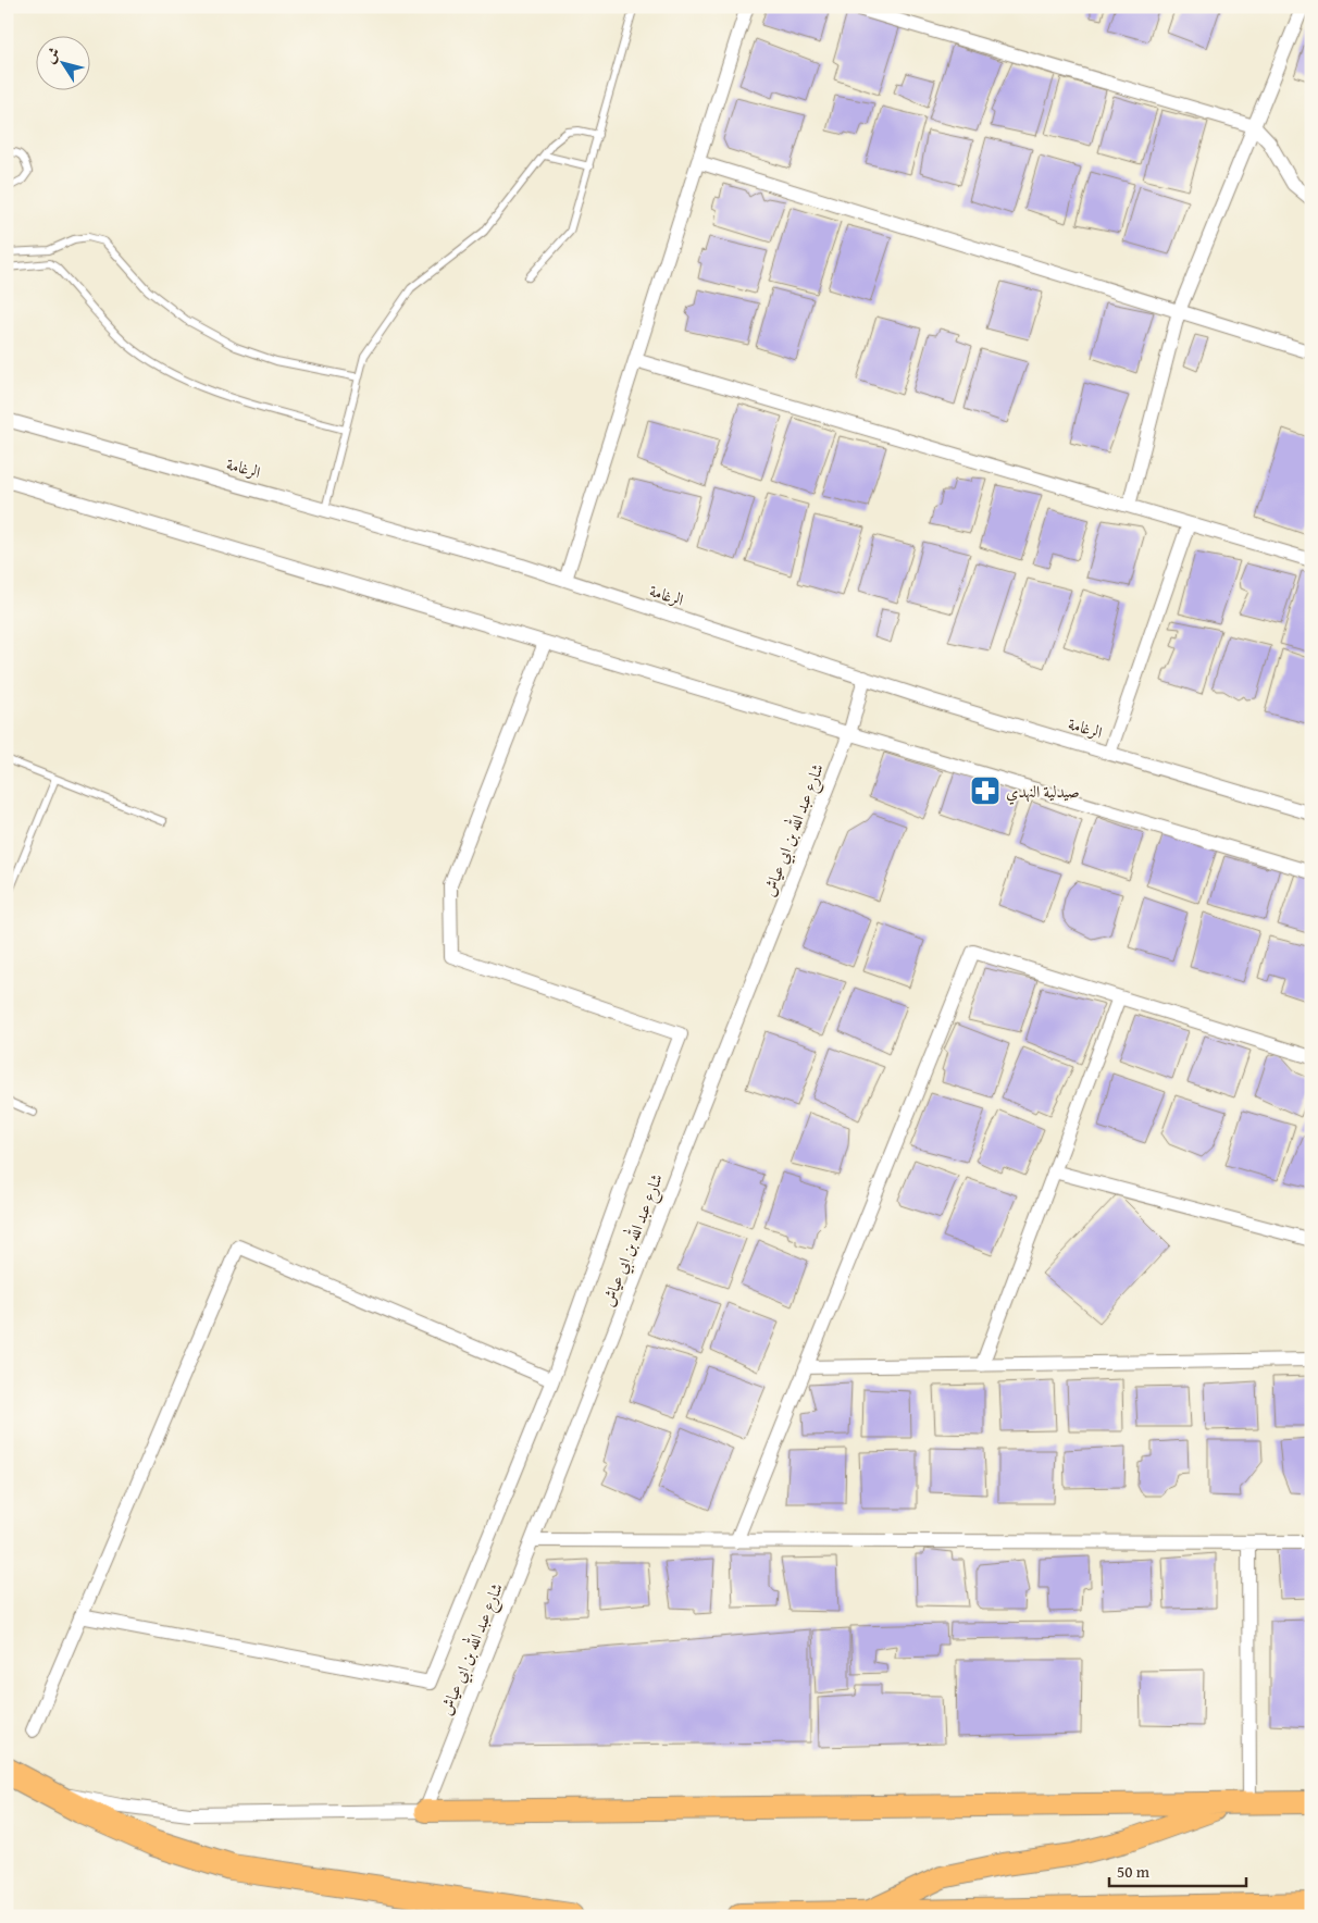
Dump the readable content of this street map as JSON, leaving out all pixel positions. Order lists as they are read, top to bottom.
{
  "streets": {
    "street": ["الرغامة", "شارع عبد الله بن ابي عياش"]
  },
  "crossings": [
    ["الرغامة", "شارع عبد الله بن ابي عياش"]
  ],
  "places": {
    "pharmacy": ["صيدلية النهدي"]
  },
  "scale_bar": "50 m",
  "north": "top left"
}
